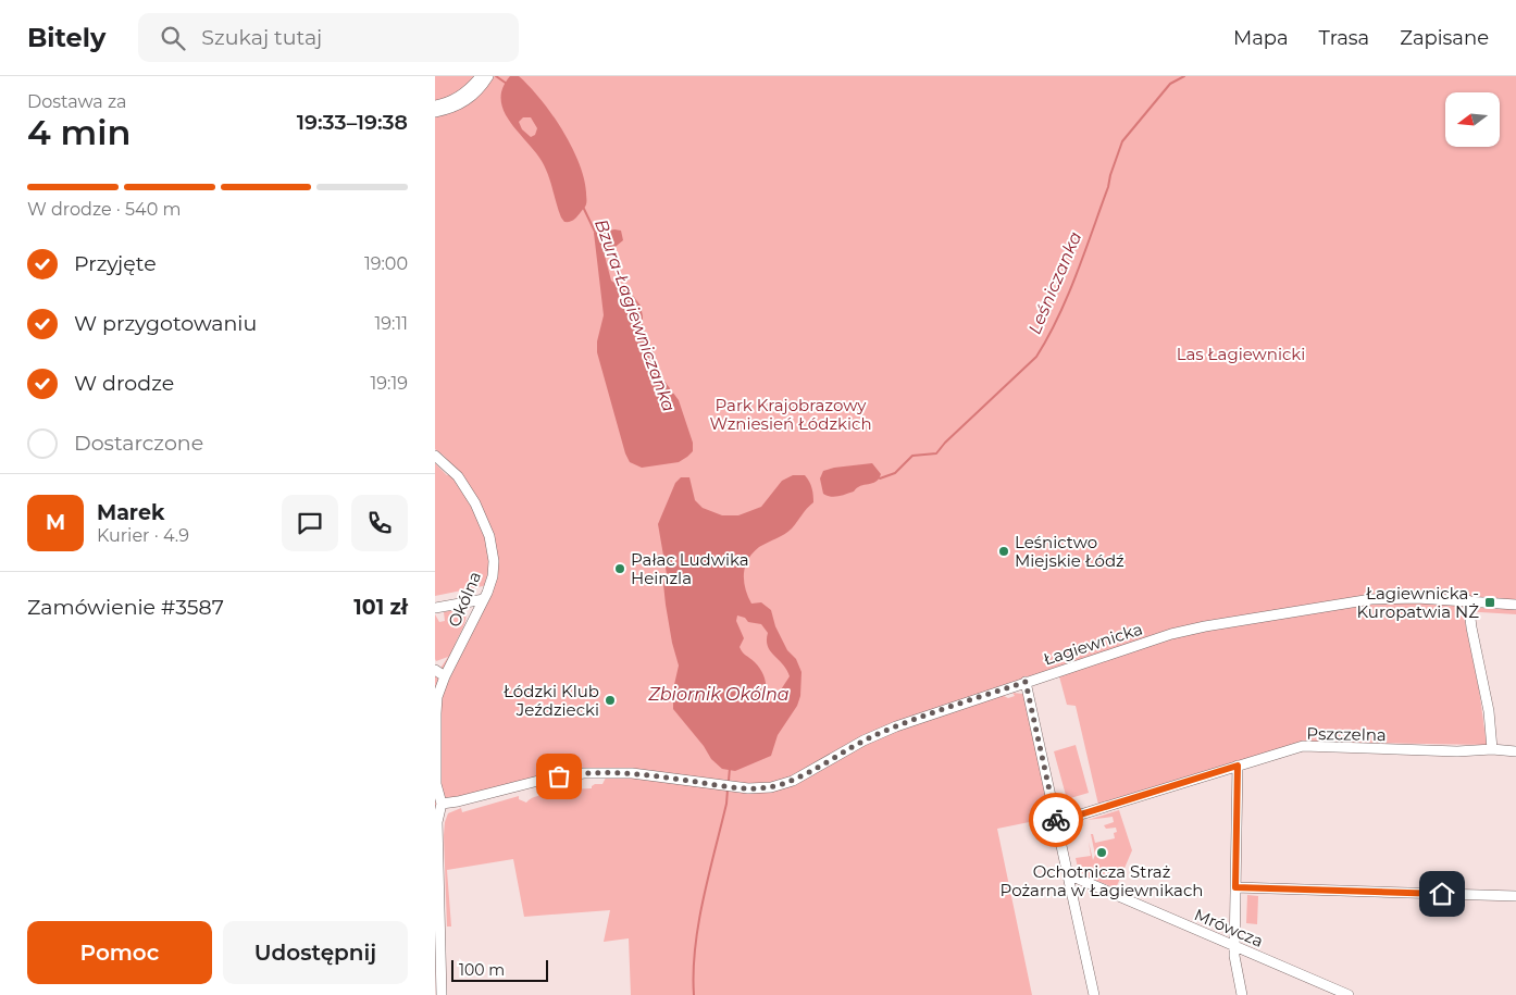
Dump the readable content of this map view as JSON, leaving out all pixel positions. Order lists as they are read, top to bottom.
{
  "streets": {
    "street": [
      "Okólna",
      "Łagiewnicka",
      "Pszczelna",
      "Mrówcza"
    ]
  },
  "crossings": [
    ["Okólna", "Łagiewnicka"]
  ],
  "water": ["Leśniczanka", "Bzura-Łagiewniczanka", "Zbiornik Okólna"],
  "parks": ["Las Łagiewnicki", "Park Krajobrazowy Wzniesień Łódzkich"],
  "places": {
    "other": [
      "Leśnictwo Miejskie Łódź",
      "Pałac Ludwika Heinzla",
      "Łódzki Klub Jeździecki",
      "Ochotnicza Straż Pożarna w Łagiewnikach"
    ],
    "transit": ["Łagiewnicka - Kuropatwia NŻ"]
  },
  "scale_bar": "100 m",
  "north": "left",
  "page": {
    "header": "Bitely",
    "search": "Szukaj tutaj",
    "nav": ["Mapa", "Trasa", "Zapisane"],
    "heading": ["4 min", "Dostawa za", "19:33–19:38"],
    "panel": [
      "Marek",
      "Kurier · 4.9",
      "Zamówienie #3587",
      "101 zł"
    ],
    "bar": "W drodze · 540 m",
    "list": [
      ["Przyjęte", "19:00"],
      ["W przygotowaniu", "19:11"],
      ["W drodze", "19:19"],
      "Dostarczone"
    ],
    "round": "M",
    "buttons": ["Pomoc", "Udostępnij"],
    "scale": "100 m"
  }
}
